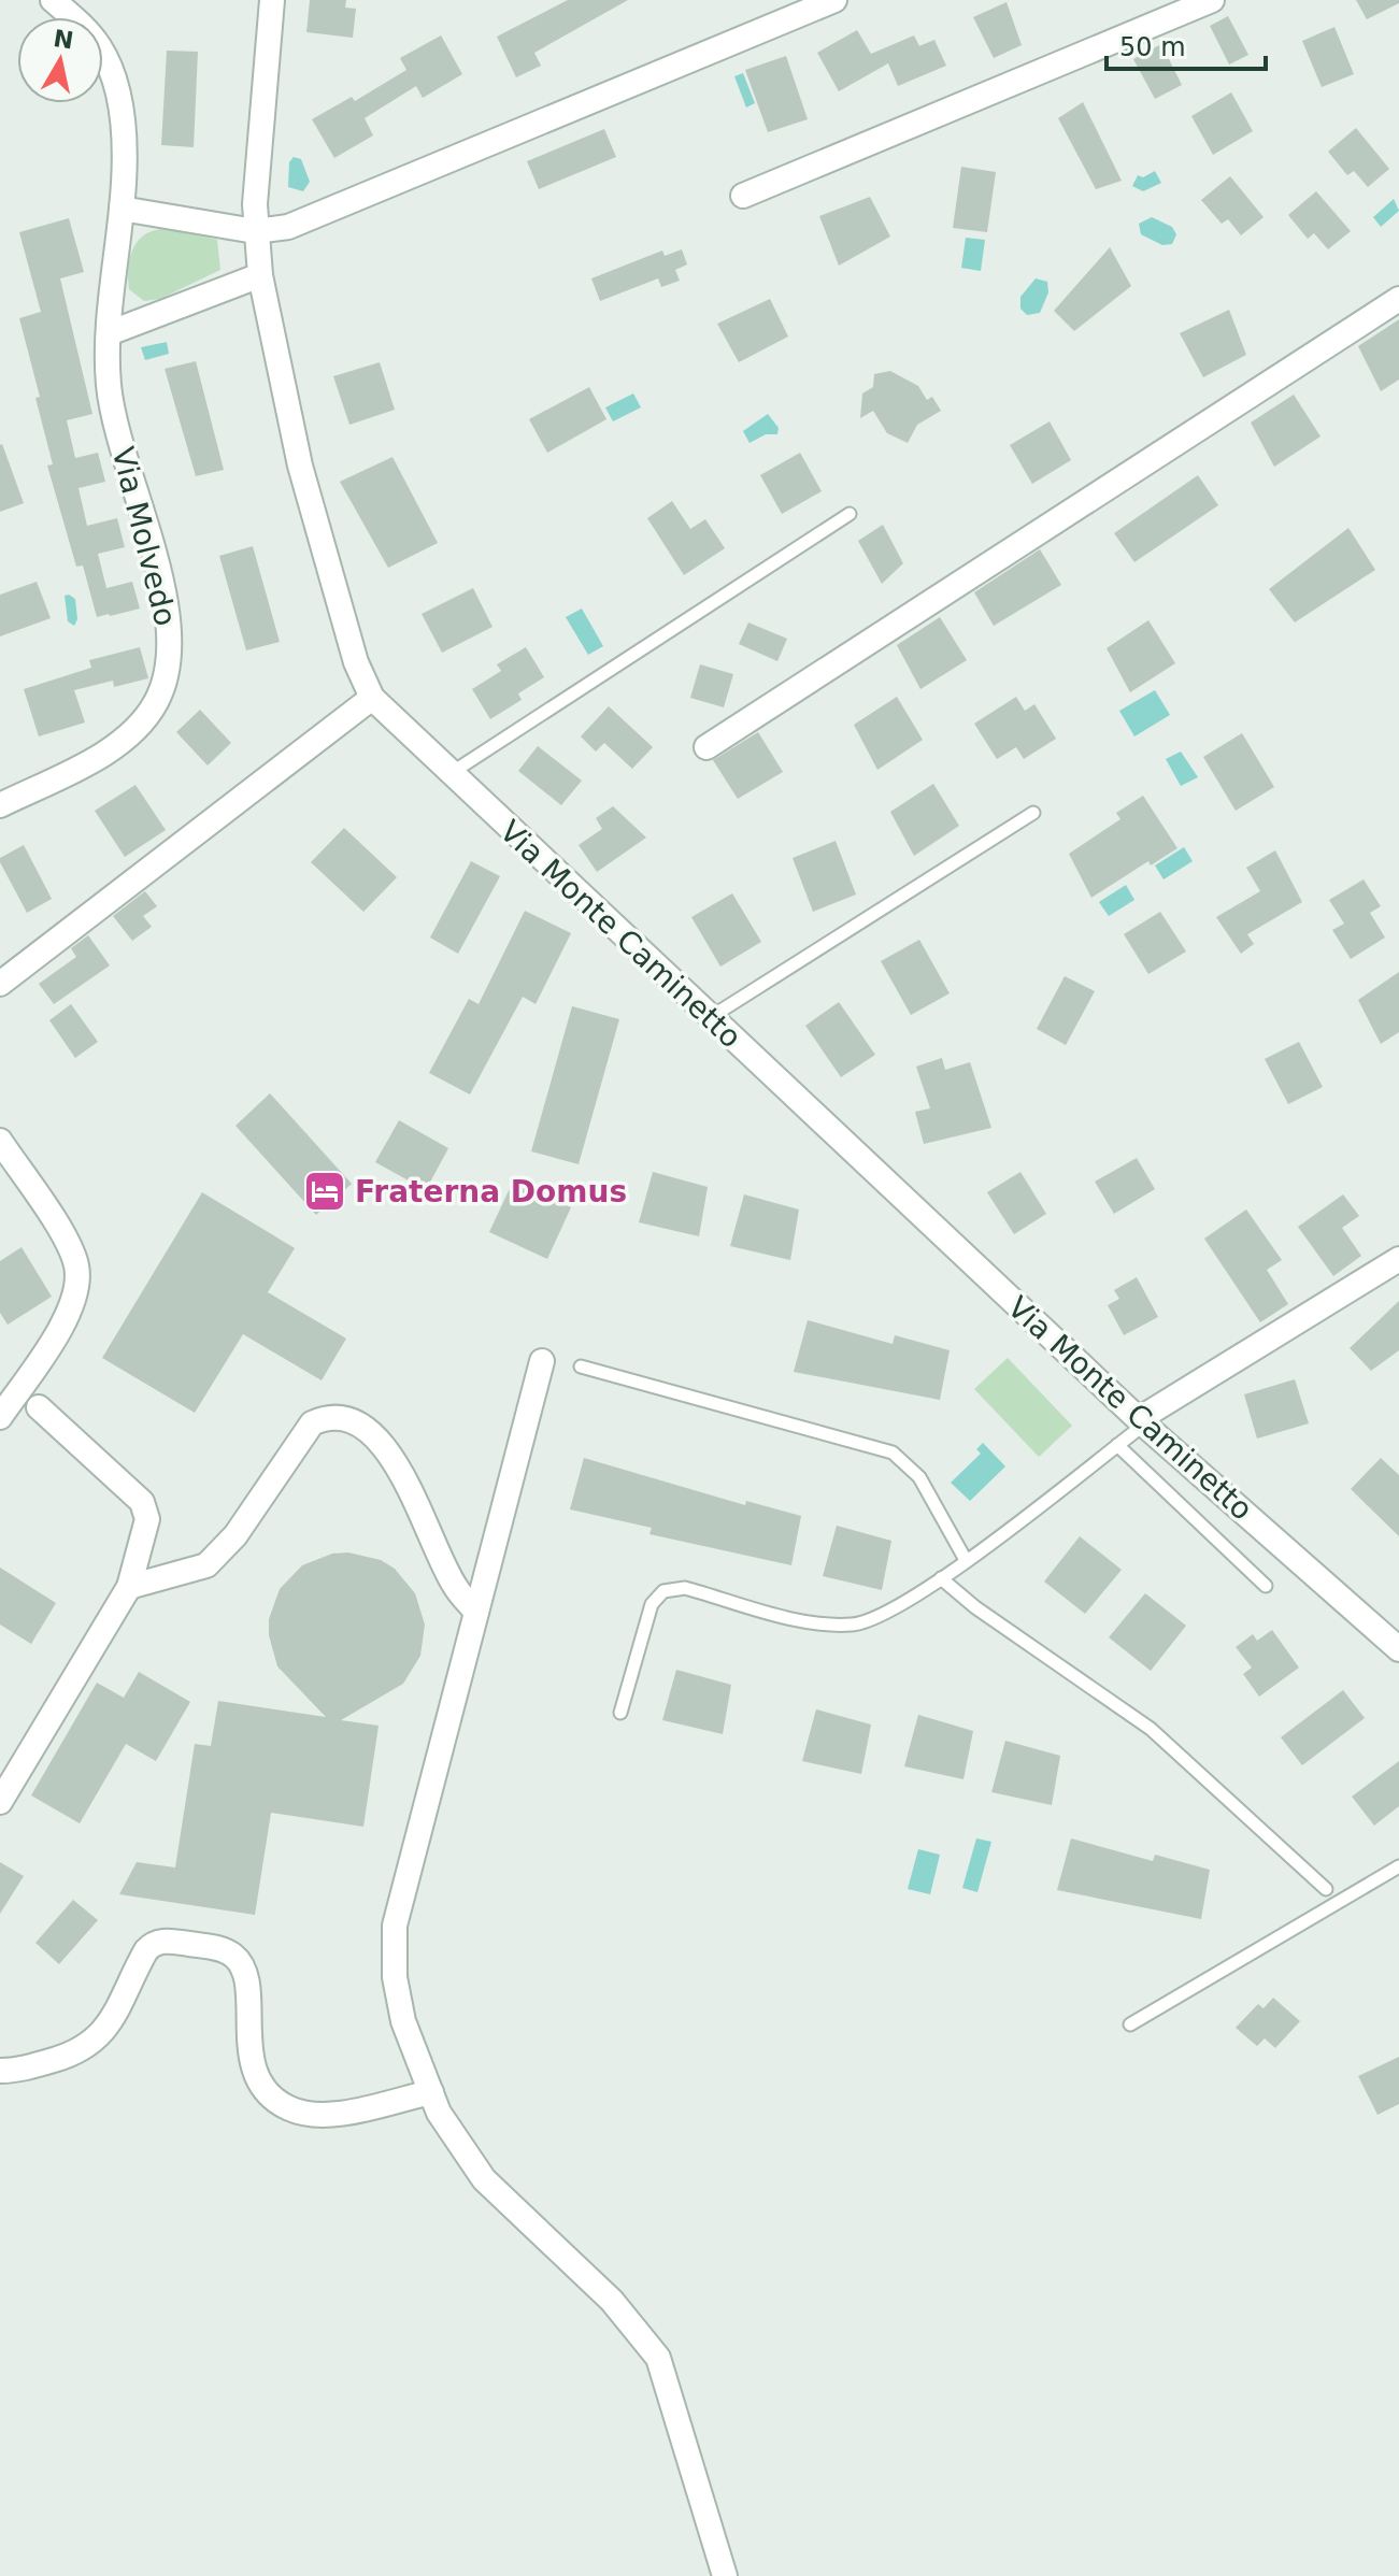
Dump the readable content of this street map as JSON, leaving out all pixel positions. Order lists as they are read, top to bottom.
{
  "streets": {
    "street": ["Via Molvedo", "Via Monte Caminetto"]
  },
  "places": {
    "hotel": ["Fraterna Domus"]
  },
  "scale_bar": "50 m",
  "north": "top"
}
